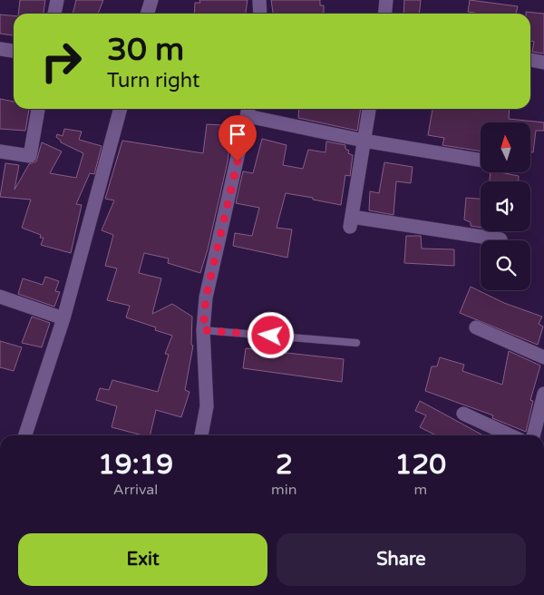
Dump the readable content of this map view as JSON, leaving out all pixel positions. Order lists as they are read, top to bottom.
{
  "north": "top",
  "page": {
    "turn": ["30 m", "Turn right"],
    "eta": [
      "19:19",
      "Arrival",
      "2",
      "min",
      "120",
      "m"
    ],
    "buttons": ["Exit", "Share"]
  }
}
